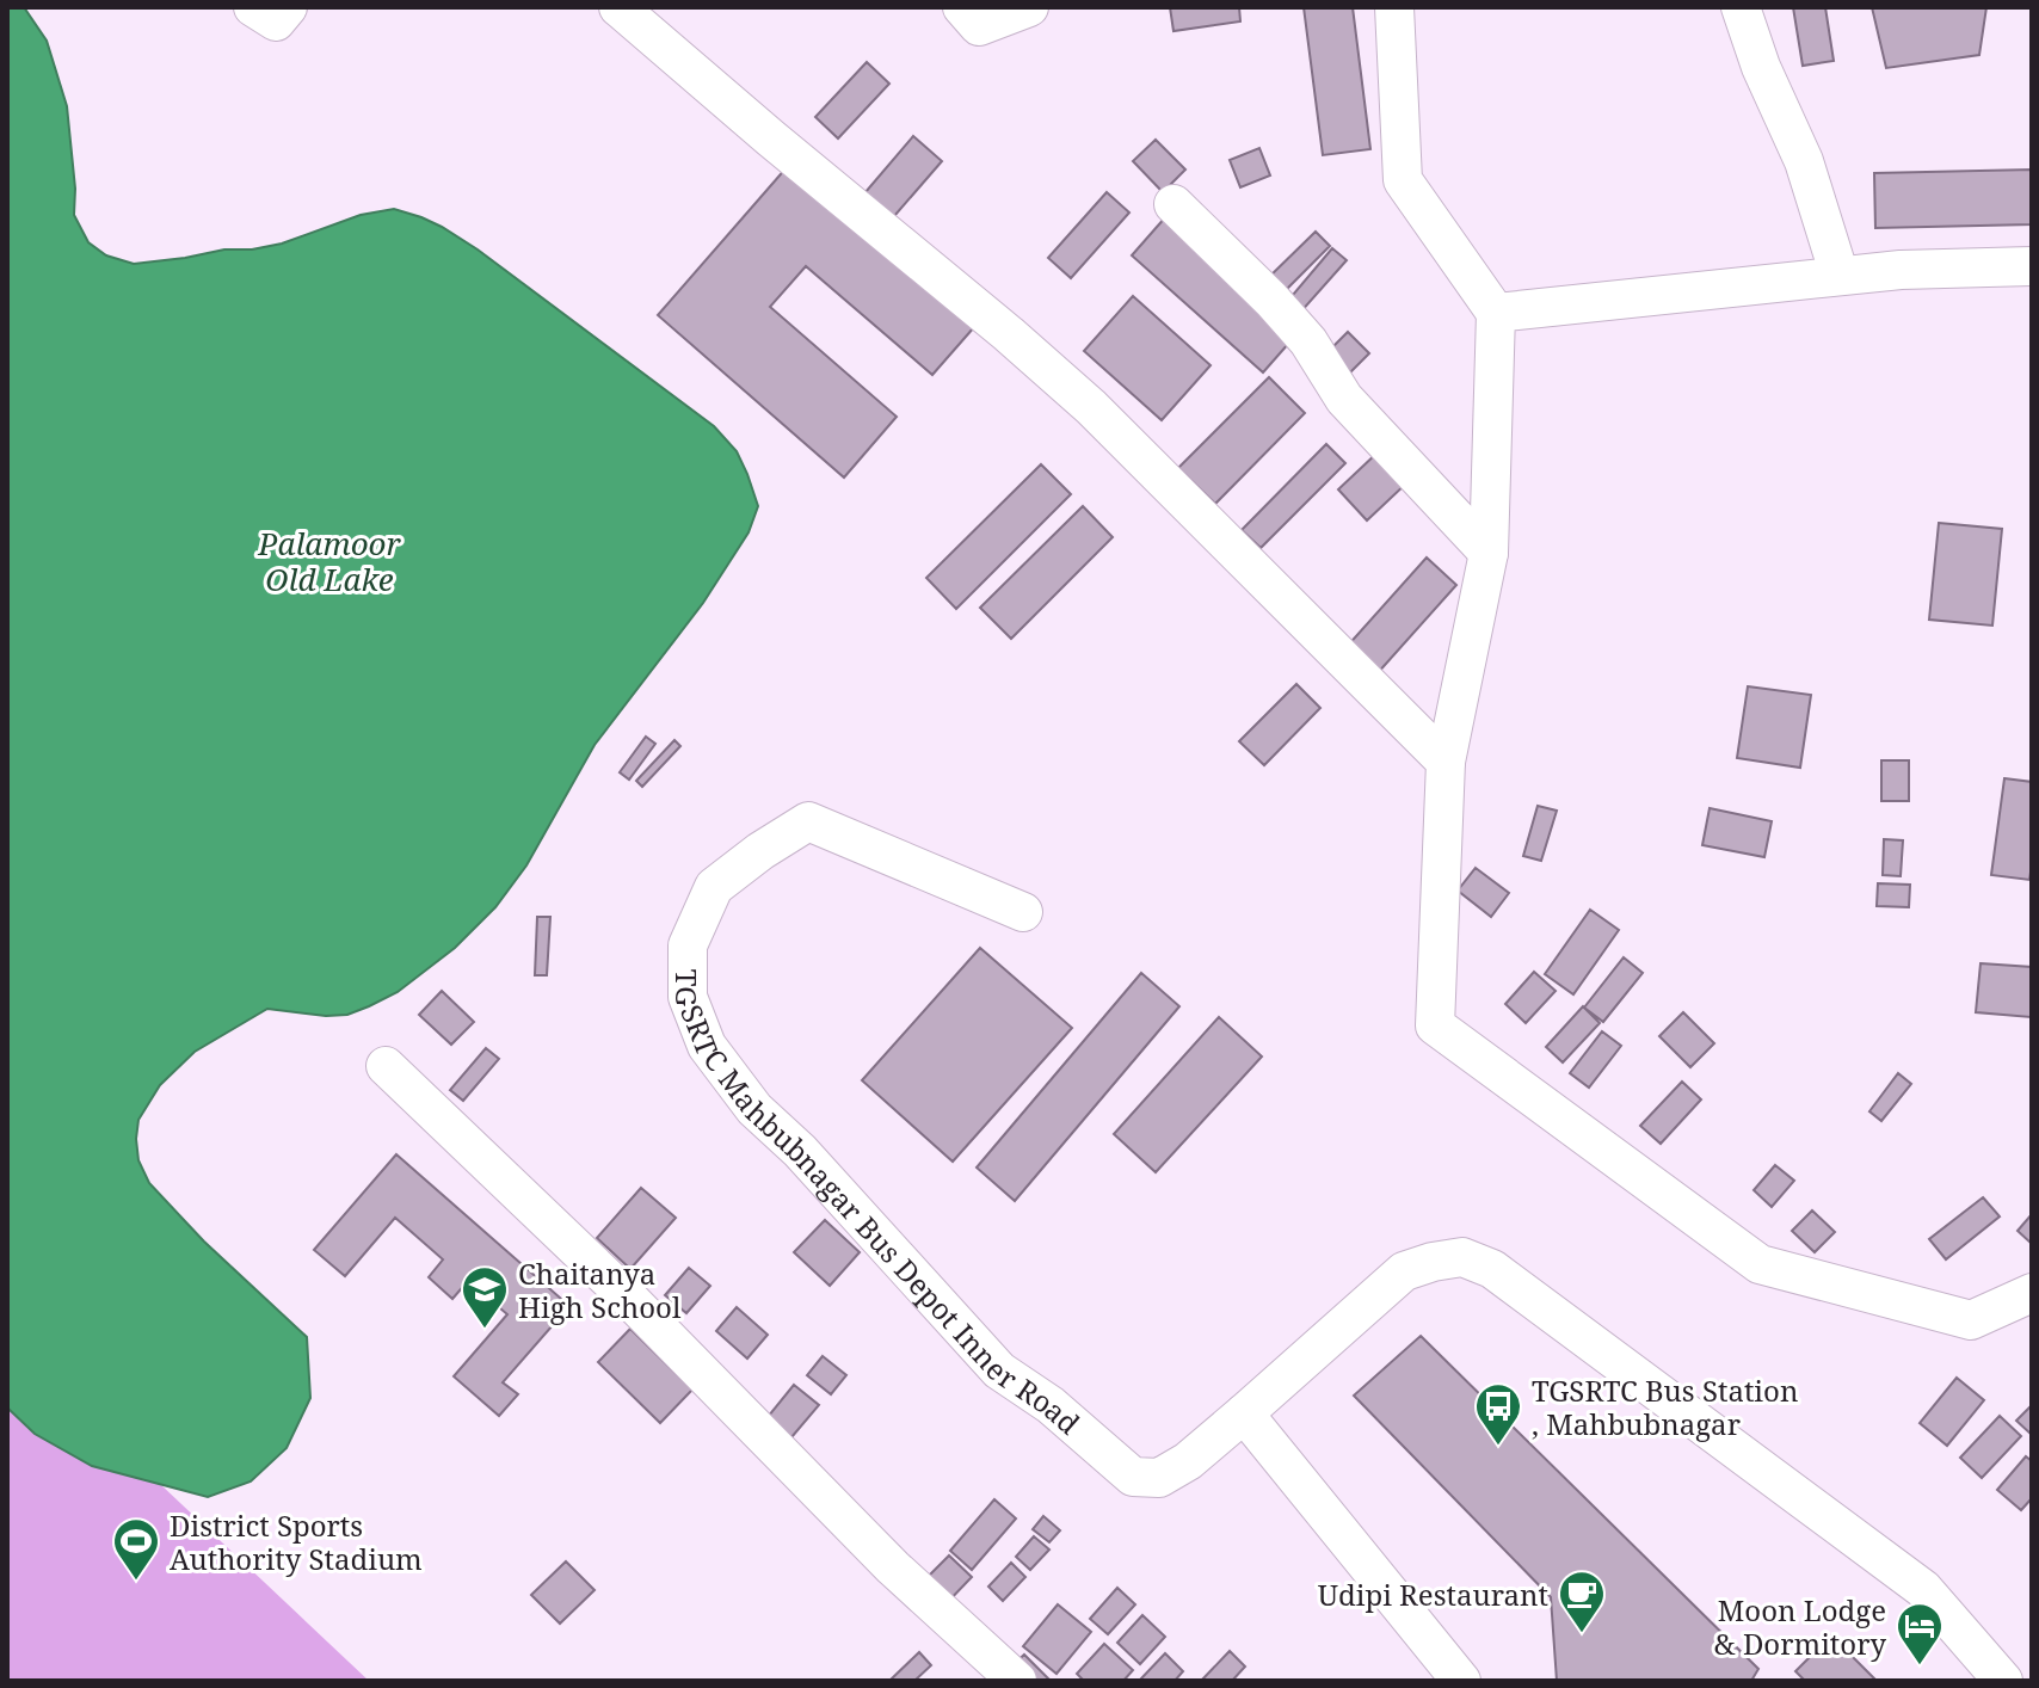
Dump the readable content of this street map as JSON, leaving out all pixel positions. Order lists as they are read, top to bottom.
{
  "streets": {
    "street": ["TGSRTC Mahbubnagar Bus Depot Inner Road"]
  },
  "water": ["Palamoor Old Lake"],
  "places": {
    "school or university": ["Chaitanya High School"],
    "bus stop": ["TGSRTC Bus Station , Mahbubnagar"],
    "sports": ["District Sports Authority Stadium"],
    "cafe": ["Udipi Restaurant"],
    "hotel": ["Moon Lodge & Dormitory"]
  }
}
